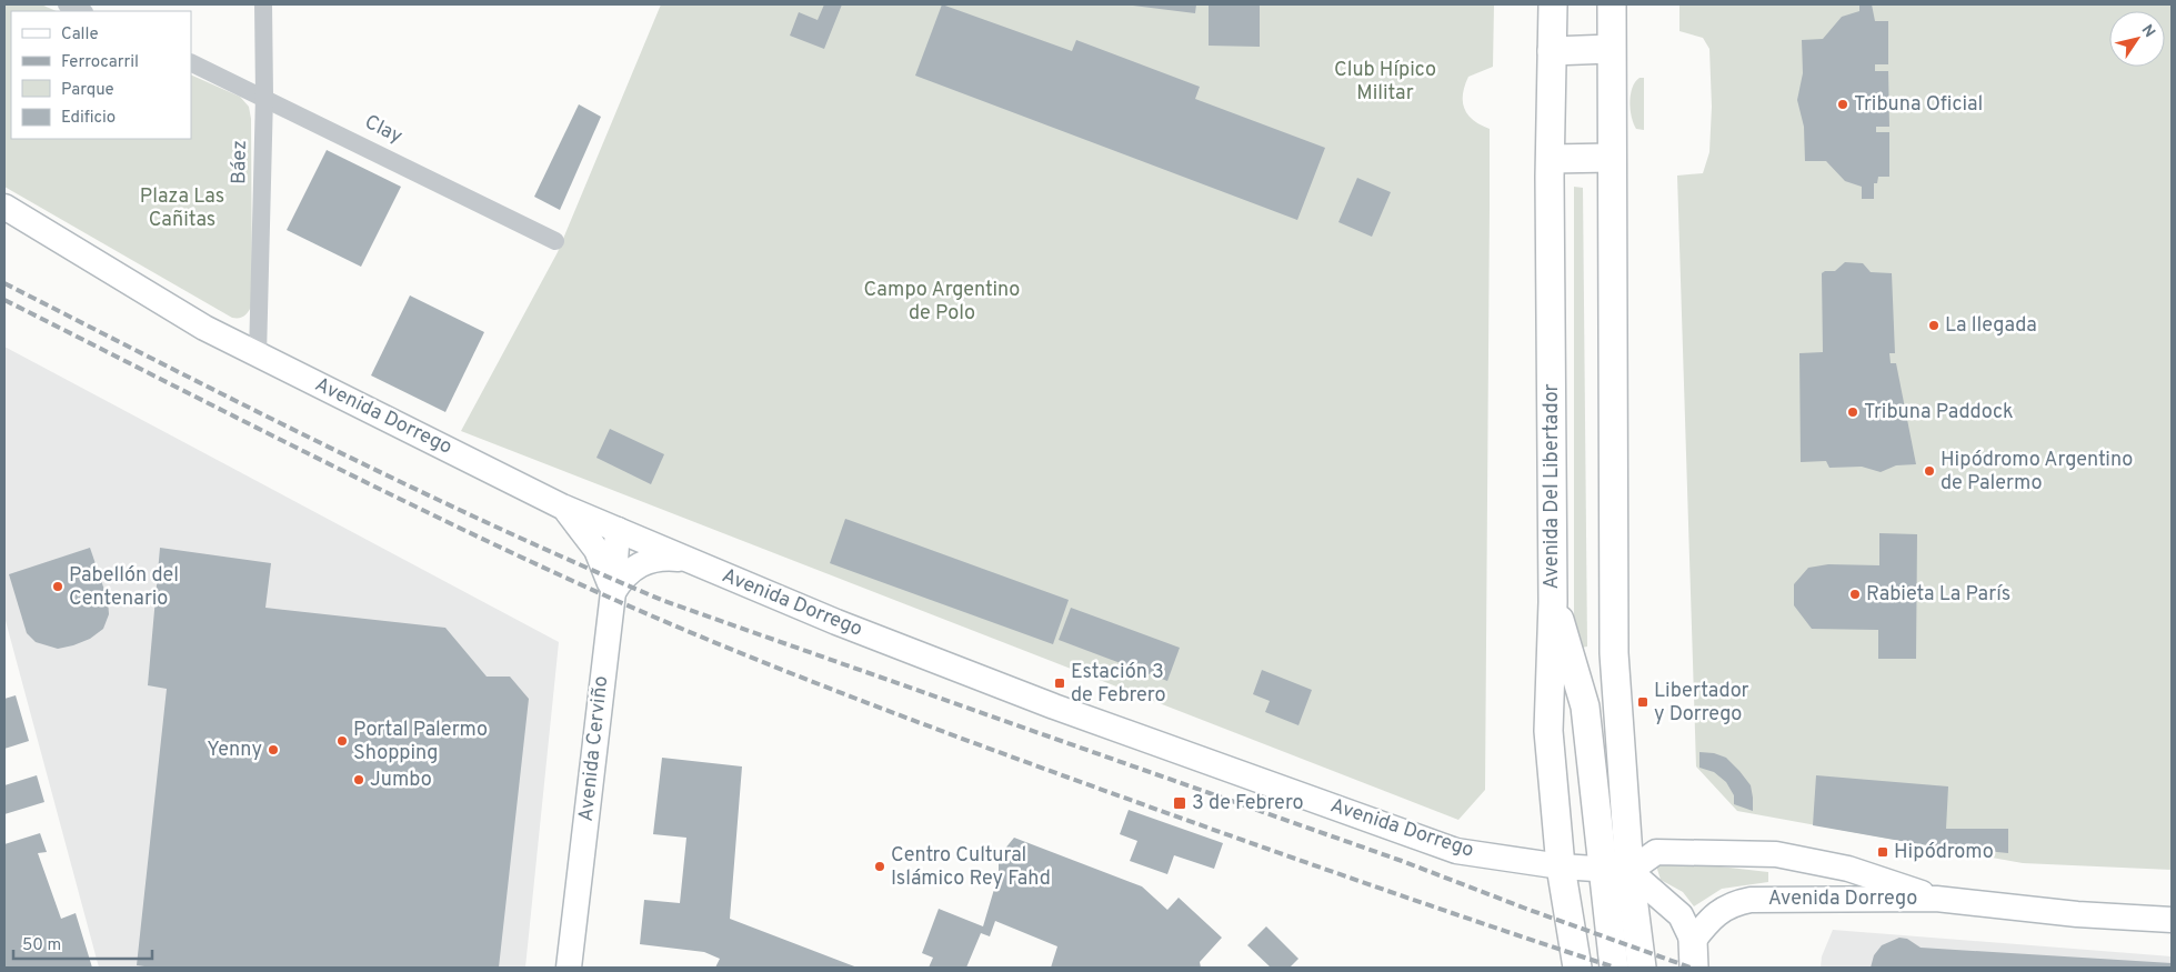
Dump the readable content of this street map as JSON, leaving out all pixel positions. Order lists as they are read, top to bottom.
{
  "streets": {
    "main road": ["Avenida Dorrego", "Avenida Del Libertador", "Avenida Cerviño"],
    "street": ["Clay", "Báez"]
  },
  "crossings": [
    ["Clay", "Báez"],
    ["Báez", "Avenida Dorrego"],
    ["Avenida Dorrego", "Avenida Del Libertador"],
    ["Avenida Dorrego", "Avenida Cerviño"]
  ],
  "parks": ["Club Hípico Militar", "Plaza Las Cañitas", "Campo Argentino de Polo"],
  "places": {
    "other": [
      "Tribuna Oficial",
      "La llegada",
      "Tribuna Paddock",
      "Hipódromo Argentino de Palermo",
      "Pabellón del Centenario",
      "Rabieta La París",
      "Portal Palermo Shopping",
      "Yenny",
      "Jumbo",
      "Centro Cultural Islámico Rey Fahd"
    ],
    "transit": [
      "Estación 3 de Febrero",
      "Libertador y Dorrego",
      "3 de Febrero",
      "Hipódromo"
    ]
  },
  "legend": [
    "Calle",
    "Ferrocarril",
    "Parque",
    "Edificio"
  ],
  "scale_bar": "50 m",
  "north": "top right"
}
